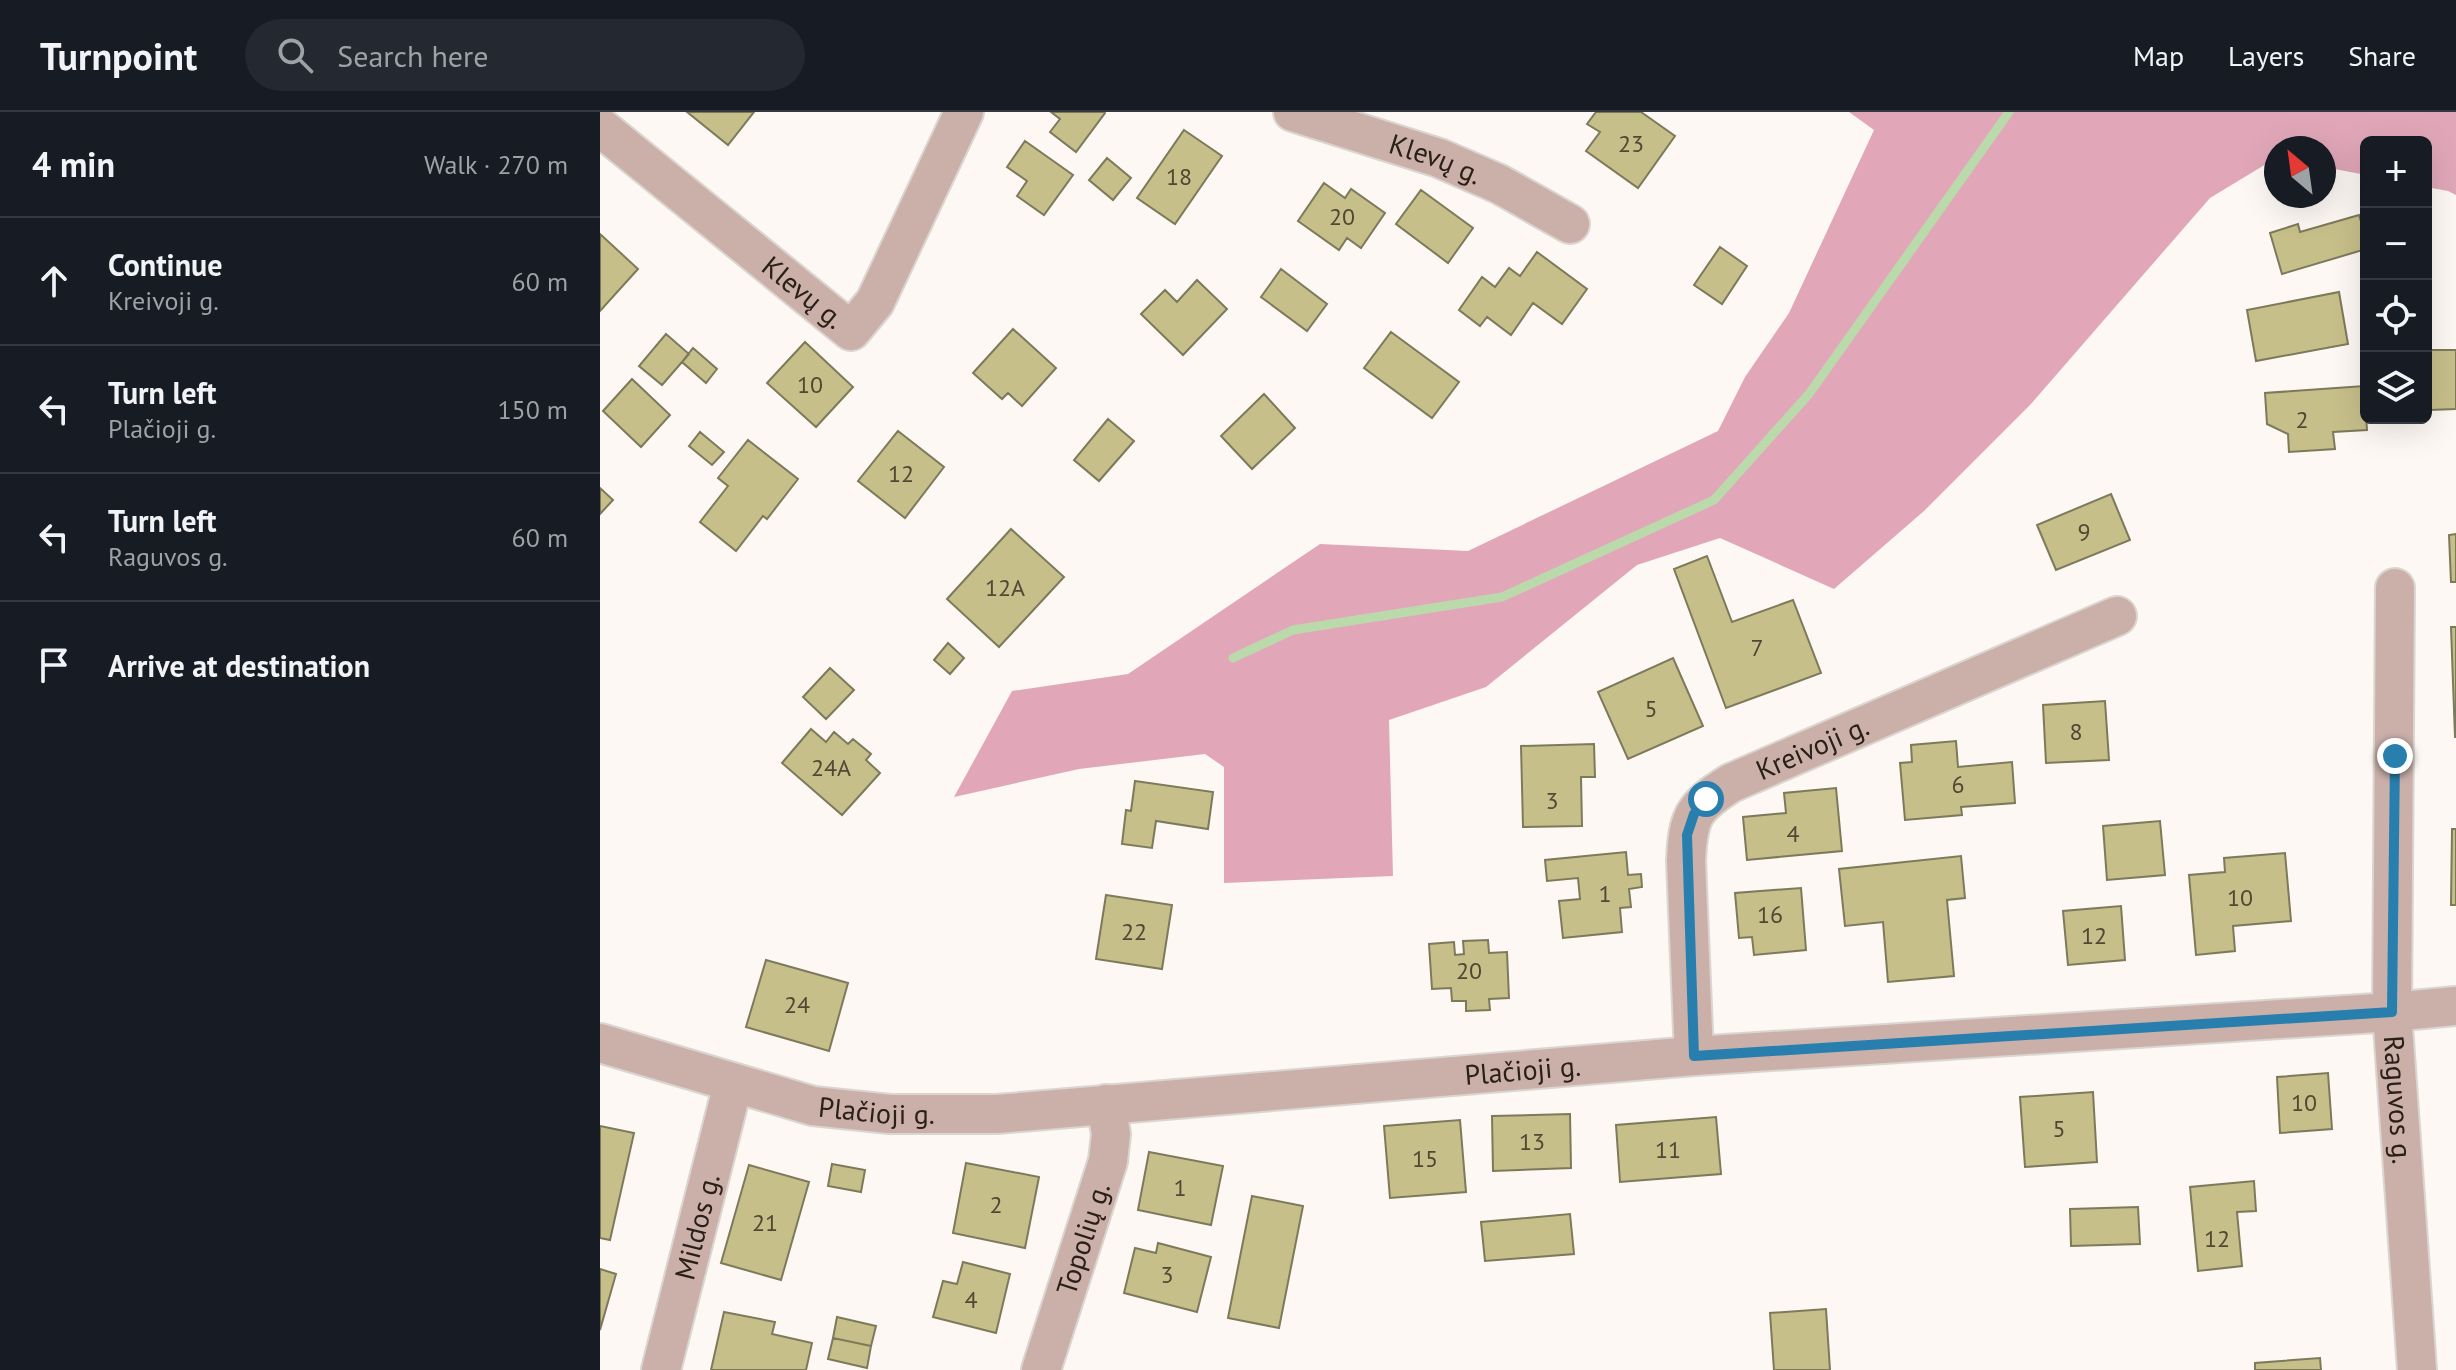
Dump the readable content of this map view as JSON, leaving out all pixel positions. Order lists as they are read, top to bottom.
{
  "streets": {
    "street": [
      "Klevų g.",
      "Kreivoji g.",
      "Plačioji g.",
      "Raguvos g.",
      "Mildos g.",
      "Topolių g."
    ]
  },
  "crossings": [
    ["Kreivoji g.", "Plačioji g."],
    ["Plačioji g.", "Raguvos g."],
    ["Plačioji g.", "Mildos g."],
    ["Plačioji g.", "Topolių g."]
  ],
  "house_numbers": [
    "23",
    "18",
    "20",
    "10",
    "2",
    "12",
    "9",
    "12A",
    "7",
    "5",
    "8",
    "24A",
    "6",
    "3",
    "4",
    "1",
    "10",
    "16",
    "22",
    "12",
    "20",
    "24",
    "10",
    "5",
    "13",
    "11",
    "15",
    "1",
    "2",
    "21",
    "12",
    "3",
    "4"
  ],
  "north": "top left",
  "page": {
    "header": "Turnpoint",
    "search": "Search here",
    "nav": ["Map", "Layers", "Share"],
    "heading": ["4 min", "Walk · 270 m"],
    "map_buttons": ["+", "−"],
    "list": [
      ["Continue", "Kreivoji g.", "60 m"],
      ["Turn left", "Plačioji g.", "150 m"],
      ["Turn left", "Raguvos g.", "60 m"],
      "Arrive at destination"
    ]
  }
}
